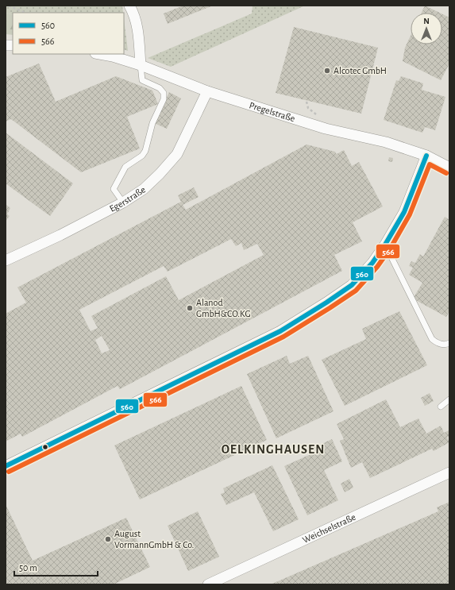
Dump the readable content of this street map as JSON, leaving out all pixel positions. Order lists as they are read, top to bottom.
{
  "streets": {
    "street": ["Pregelstraße", "Egerstraße", "Weichselstraße"]
  },
  "crossings": [
    ["Pregelstraße", "Egerstraße"]
  ],
  "districts": ["OELKINGHAUSEN"],
  "places": ["Alcotec GmbH", "Alanod GmbH&CO.KG", "August VormannGmbH & Co."],
  "lines": ["transit line 560", "transit line 566"],
  "legend": ["560", "566"],
  "scale_bar": "50 m",
  "north": "top"
}
